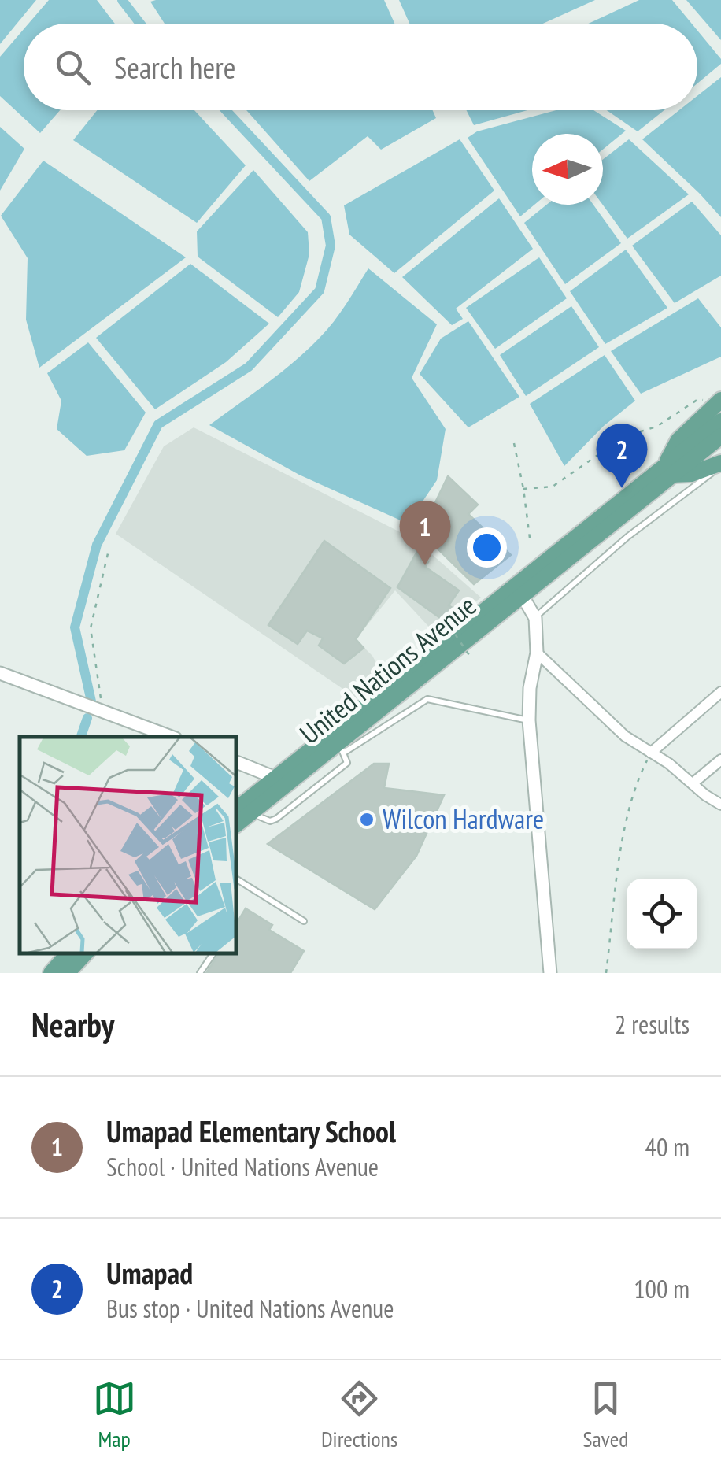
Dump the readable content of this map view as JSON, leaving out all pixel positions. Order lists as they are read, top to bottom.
{
  "streets": {
    "main road": ["United Nations Avenue"]
  },
  "places": ["Wilcon Hardware"],
  "north": "left",
  "page": {
    "search": "Search here",
    "pins": ["2", "1"],
    "heading": ["Nearby", "2 results"],
    "list": [
      {
        "mark": "1",
        "name": "Umapad Elementary School",
        "note": "School · United Nations Avenue",
        "value": "40 m"
      },
      {
        "mark": "2",
        "name": "Umapad",
        "note": "Bus stop · United Nations Avenue",
        "value": "100 m"
      }
    ],
    "nav": ["Map", "Directions", "Saved"]
  }
}
